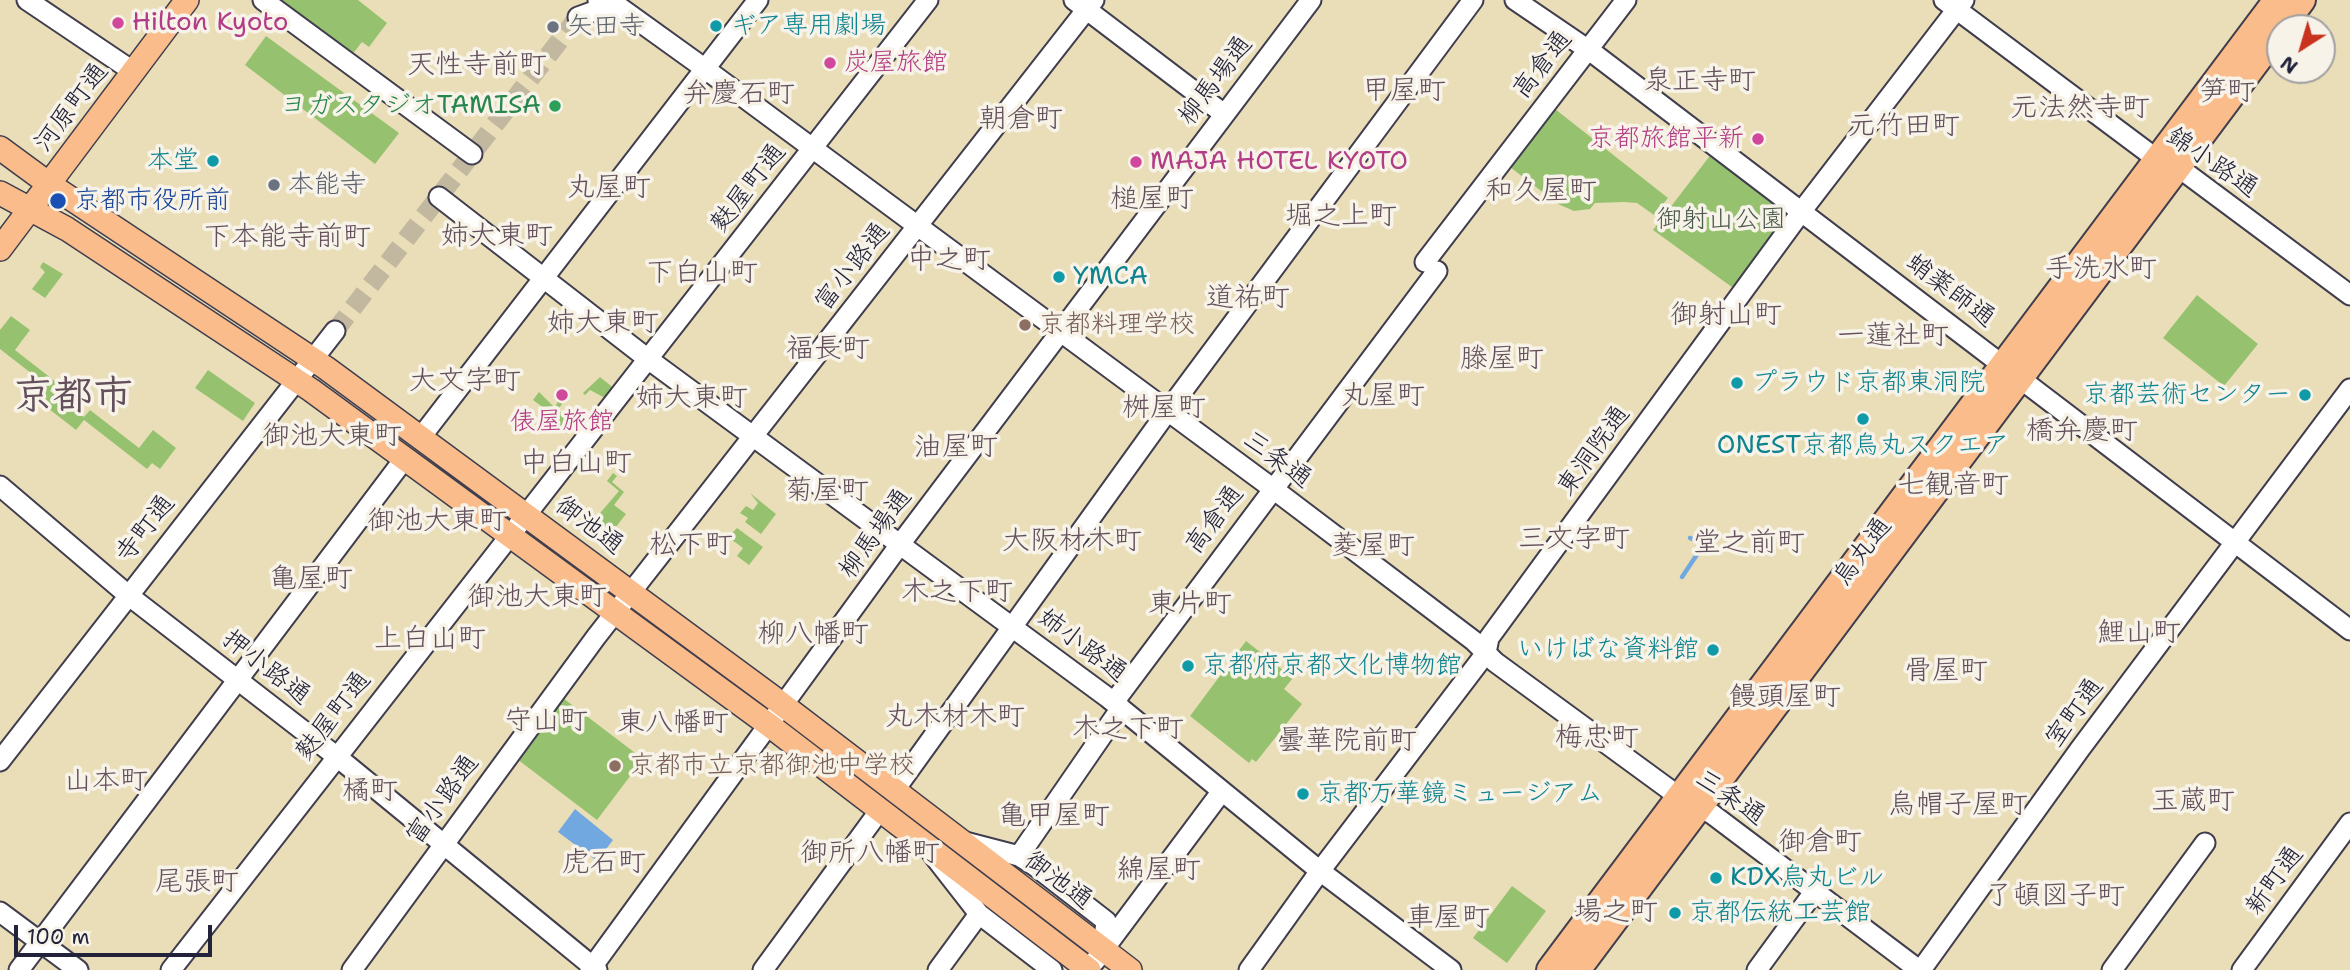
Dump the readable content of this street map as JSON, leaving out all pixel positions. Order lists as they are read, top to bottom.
{
  "streets": {
    "highway": ["烏丸通"],
    "main road": ["河原町通", "御池通"],
    "street": [
      "高倉通",
      "柳馬場通",
      "錦小路通",
      "麩屋町通",
      "富小路通",
      "蛸薬師通",
      "東洞院通",
      "三条通",
      "寺町通",
      "姉小路通",
      "押小路通",
      "室町通",
      "新町通"
    ]
  },
  "crossings": [
    ["高倉通", "蛸薬師通"],
    ["高倉通", "三条通"],
    ["高倉通", "姉小路通"],
    ["柳馬場通", "三条通"],
    ["柳馬場通", "御池通"],
    ["柳馬場通", "姉小路通"],
    ["柳馬場通", "押小路通"],
    ["河原町通", "御池通"],
    ["錦小路通", "東洞院通"],
    ["錦小路通", "烏丸通"],
    ["麩屋町通", "三条通"],
    ["麩屋町通", "御池通"],
    ["麩屋町通", "姉小路通"],
    ["麩屋町通", "押小路通"],
    ["富小路通", "三条通"],
    ["富小路通", "御池通"],
    ["富小路通", "姉小路通"],
    ["富小路通", "押小路通"],
    ["蛸薬師通", "東洞院通"],
    ["蛸薬師通", "烏丸通"],
    ["蛸薬師通", "室町通"],
    ["東洞院通", "三条通"],
    ["東洞院通", "姉小路通"],
    ["三条通", "烏丸通"],
    ["三条通", "室町通"],
    ["御池通", "寺町通"],
    ["寺町通", "押小路通"]
  ],
  "districts": [
    "天性寺前町",
    "泉正寺町",
    "甲屋町",
    "笋町",
    "弁慶石町",
    "元法然寺町",
    "朝倉町",
    "元竹田町",
    "丸屋町",
    "和久屋町",
    "槌屋町",
    "堀之上町",
    "姉大東町",
    "下本能寺前町",
    "中之町",
    "手洗水町",
    "下白山町",
    "道祐町",
    "御射山町",
    "姉大東町",
    "一蓮社町",
    "福長町",
    "滕屋町",
    "大文字町",
    "丸屋町",
    "京都市",
    "姉大東町",
    "桝屋町",
    "橋弁慶町",
    "御池大東町",
    "油屋町",
    "中白山町",
    "七観音町",
    "菊屋町",
    "御池大東町",
    "三文字町",
    "大阪材木町",
    "堂之前町",
    "松下町",
    "菱屋町",
    "亀屋町",
    "木之下町",
    "御池大東町",
    "東片町",
    "鯉山町",
    "柳八幡町",
    "上白山町",
    "骨屋町",
    "饅頭屋町",
    "丸木材木町",
    "守山町",
    "東八幡町",
    "木之下町",
    "梅忠町",
    "曇華院前町",
    "山本町",
    "橘町",
    "玉蔵町",
    "烏帽子屋町",
    "亀甲屋町",
    "御倉町",
    "御所八幡町",
    "虎石町",
    "綿屋町",
    "尾張町",
    "了頓図子町",
    "場之町",
    "車屋町"
  ],
  "parks": ["御射山公園"],
  "places": [
    "Hilton Kyoto",
    "ギア専用劇場",
    "矢田寺",
    "炭屋旅館",
    "ヨガスタジオTAMISA",
    "京都旅館平新",
    "本堂",
    "MAJA HOTEL KYOTO",
    "本能寺",
    "京都市役所前",
    "YMCA",
    "京都料理学校",
    "プラウド京都東洞院",
    "俵屋旅館",
    "京都芸術センター",
    "ONEST京都烏丸スクエア",
    "いけばな資料館",
    "京都府京都文化博物館",
    "京都市立京都御池中学校",
    "京都万華鏡ミュージアム",
    "KDX烏丸ビル",
    "京都伝統工芸館"
  ],
  "scale_bar": "100 m",
  "north": "bottom left"
}
